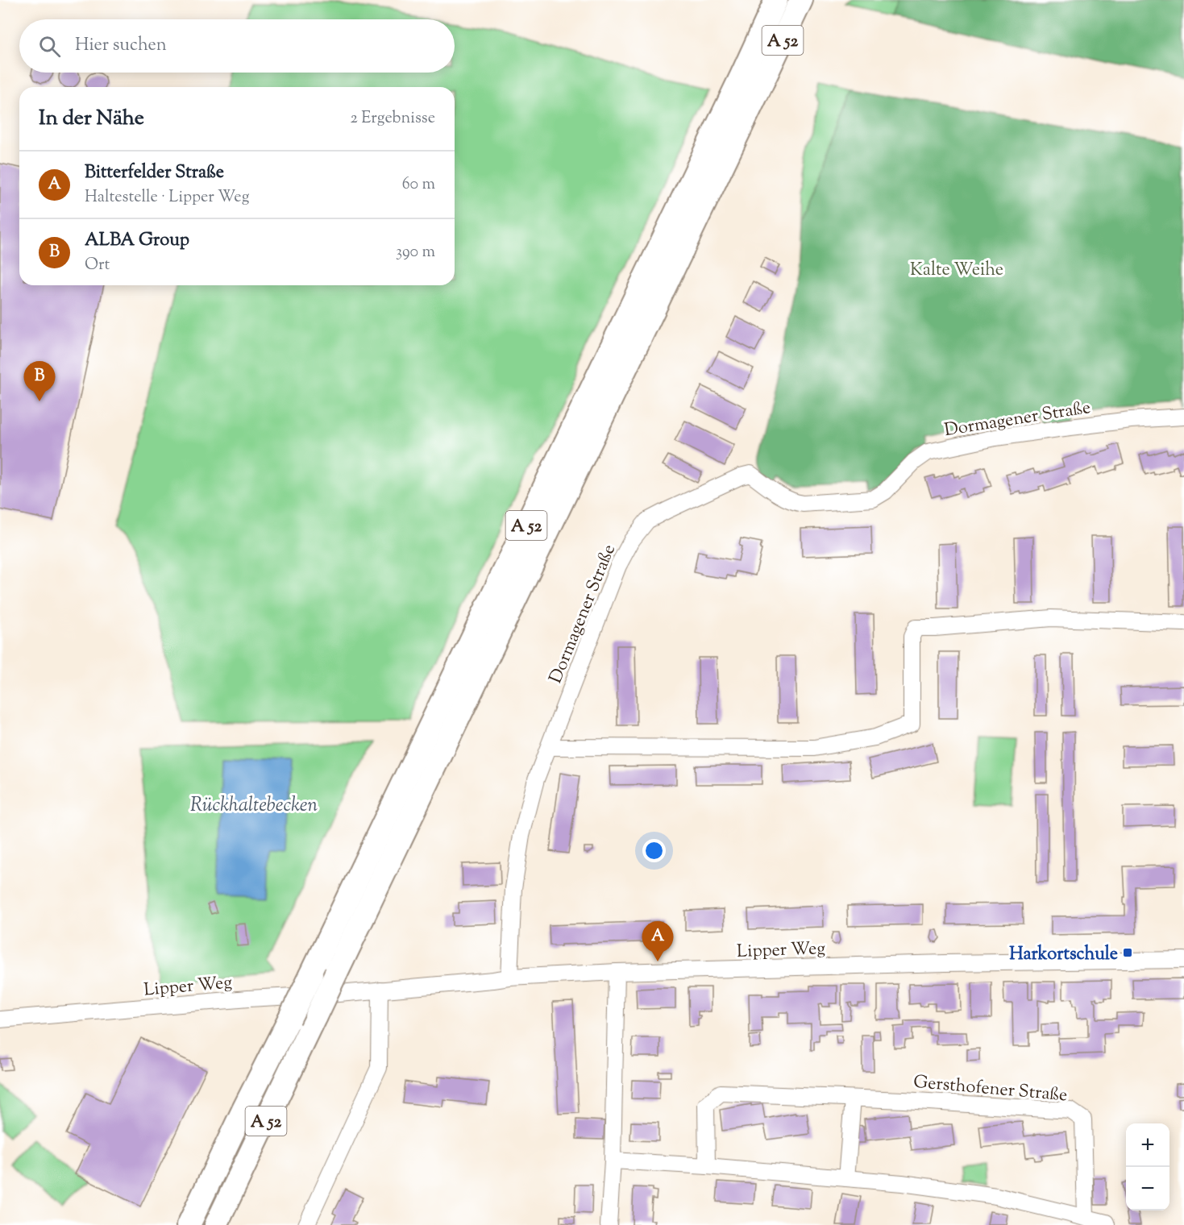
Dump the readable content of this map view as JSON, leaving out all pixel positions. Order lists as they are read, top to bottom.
{
  "streets": {
    "highway": ["A 52"],
    "street": ["Dormagener Straße", "Lipper Weg", "Gersthofener Straße"]
  },
  "crossings": [
    ["Dormagener Straße", "Lipper Weg"]
  ],
  "water": ["Rückhaltebecken"],
  "parks": ["Kalte Weihe"],
  "places": {
    "transit": ["Harkortschule"]
  },
  "page": {
    "search": "Hier suchen",
    "heading": ["In der Nähe", "2 Ergebnisse"],
    "list": [
      {
        "mark": "A",
        "name": "Bitterfelder Straße",
        "note": "Haltestelle · Lipper Weg",
        "value": "60 m"
      },
      {
        "mark": "B",
        "name": "ALBA Group",
        "note": "Ort",
        "value": "390 m"
      }
    ],
    "pins": ["B", "A"],
    "map_buttons": ["+", "−"]
  }
}
